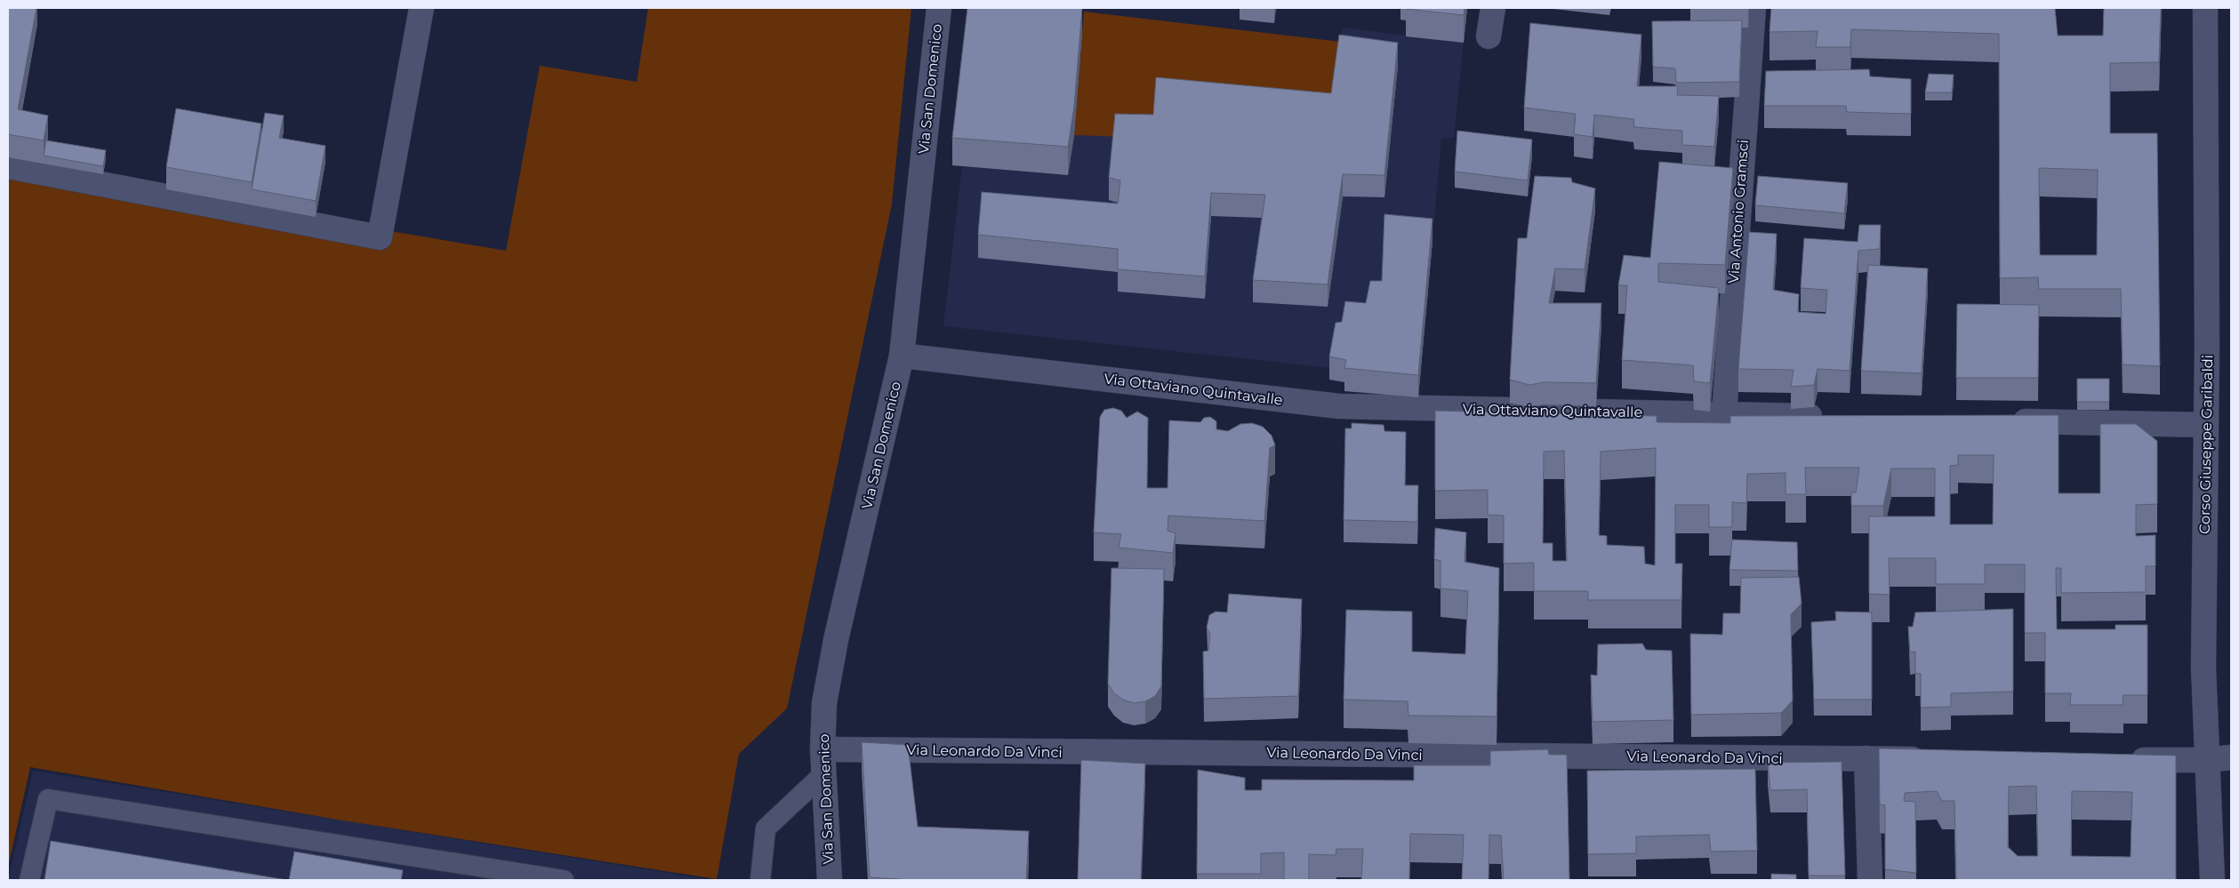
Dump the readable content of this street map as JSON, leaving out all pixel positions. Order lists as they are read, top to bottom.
{
  "streets": {
    "street": [
      "Via San Domenico",
      "Via Antonio Gramsci",
      "Via Ottaviano Quintavalle",
      "Corso Giuseppe Garibaldi",
      "Via Leonardo Da Vinci"
    ]
  },
  "crossings": [
    ["Via San Domenico", "Via Ottaviano Quintavalle"],
    ["Via San Domenico", "Via Leonardo Da Vinci"],
    ["Via Antonio Gramsci", "Via Ottaviano Quintavalle"]
  ]
}
